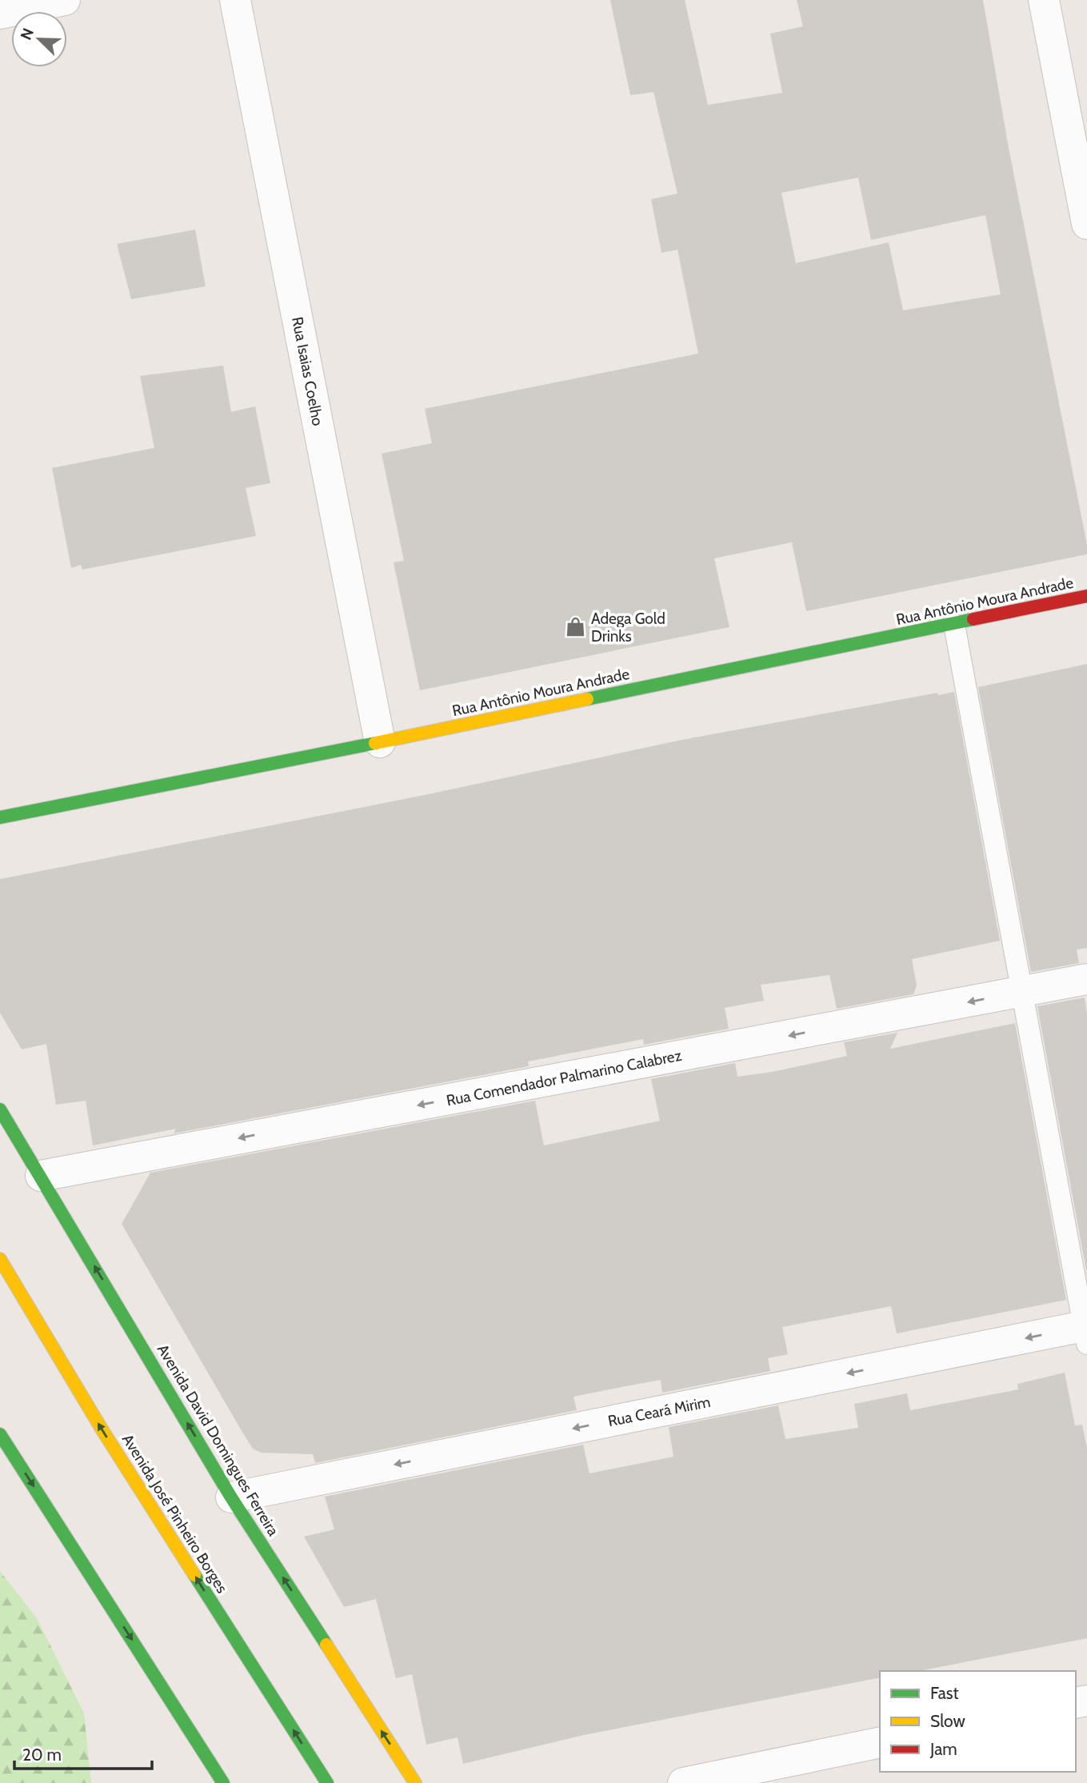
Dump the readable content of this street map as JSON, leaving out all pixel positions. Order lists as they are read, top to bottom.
{
  "streets": {
    "street": [
      "Rua Isaias Coelho",
      "Rua Antônio Moura Andrade",
      "Rua Comendador Palmarino Calabrez",
      "Rua Ceará Mirim",
      "Avenida David Domingues Ferreira",
      "Avenida José Pinheiro Borges"
    ]
  },
  "crossings": [
    ["Rua Isaias Coelho", "Rua Antônio Moura Andrade"],
    ["Rua Comendador Palmarino Calabrez", "Avenida David Domingues Ferreira"],
    ["Rua Ceará Mirim", "Avenida David Domingues Ferreira"]
  ],
  "one_way": ["Rua Comendador Palmarino Calabrez", "Rua Ceará Mirim", "Avenida David Domingues Ferreira"],
  "places": {
    "shop": ["Adega Gold Drinks"]
  },
  "legend": ["Fast", "Slow", "Jam"],
  "scale_bar": "20 m",
  "north": "top left"
}
